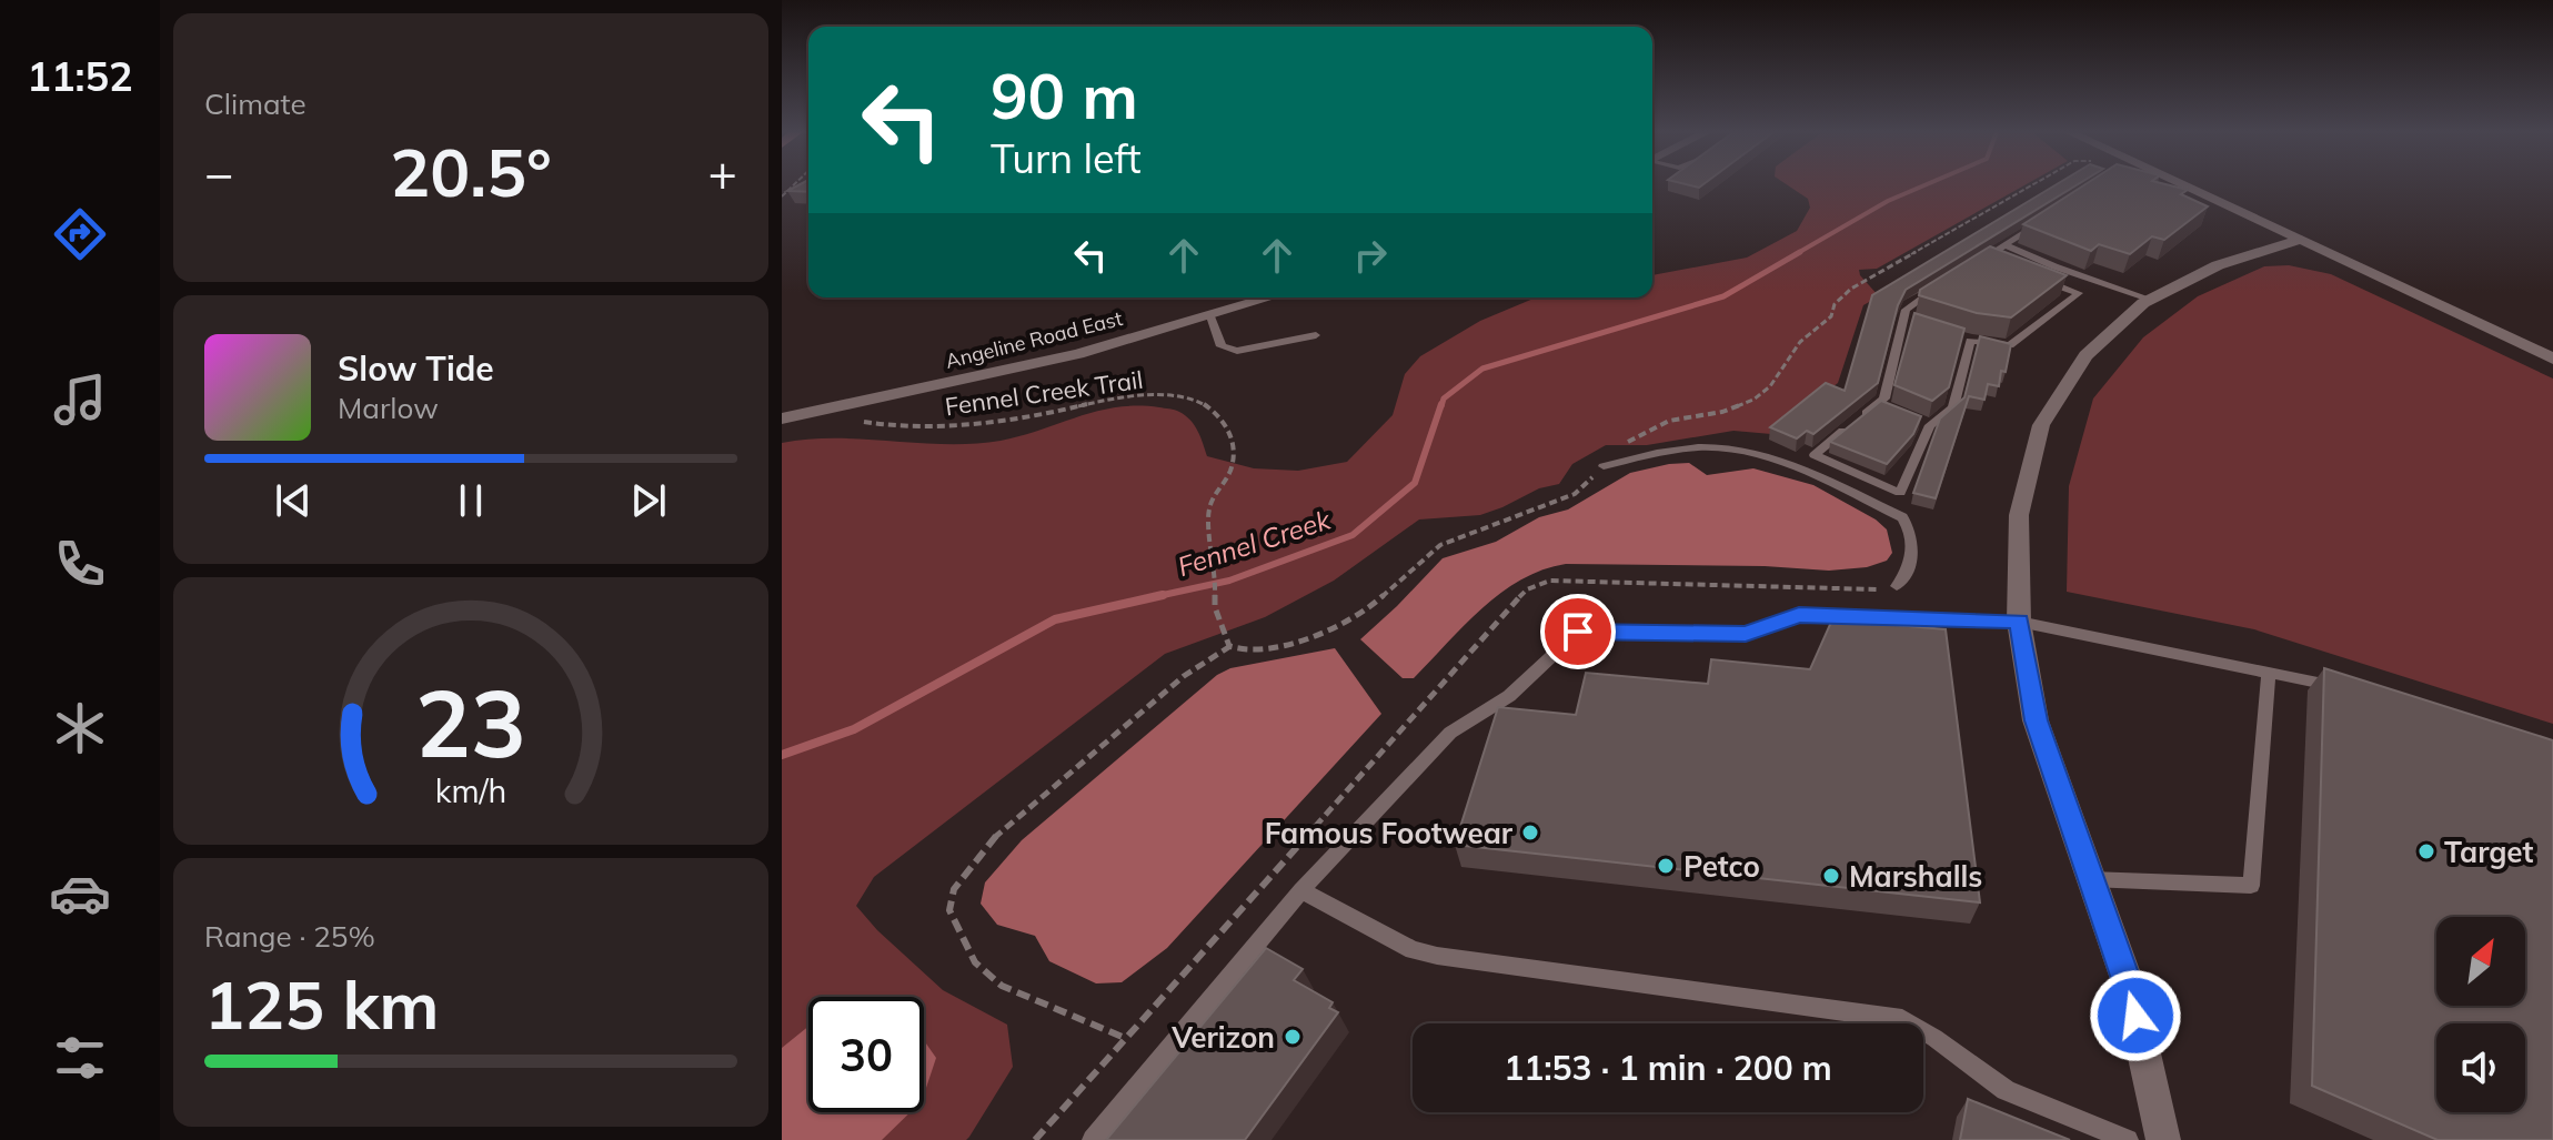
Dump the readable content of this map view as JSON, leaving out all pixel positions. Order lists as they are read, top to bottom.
{
  "streets": {
    "street": ["Angeline Road East"],
    "path": ["Fennel Creek Trail"]
  },
  "water": ["Fennel Creek"],
  "places": [
    "Famous Footwear",
    "Target",
    "Petco",
    "Marshalls",
    "Verizon"
  ],
  "north": "top right",
  "page": {
    "tabs": "11:52",
    "tile": [
      "Climate",
      ["Range · 25%", "125 km"]
    ],
    "turn": ["90 m", "Turn left"],
    "heat": ["−", "20.5°", "+"],
    "song": ["Slow Tide", "Marlow"],
    "limit": "30",
    "trip": "11:53 · 1 min · 200 m",
    "gauge": ["23", "km/h"]
  }
}
